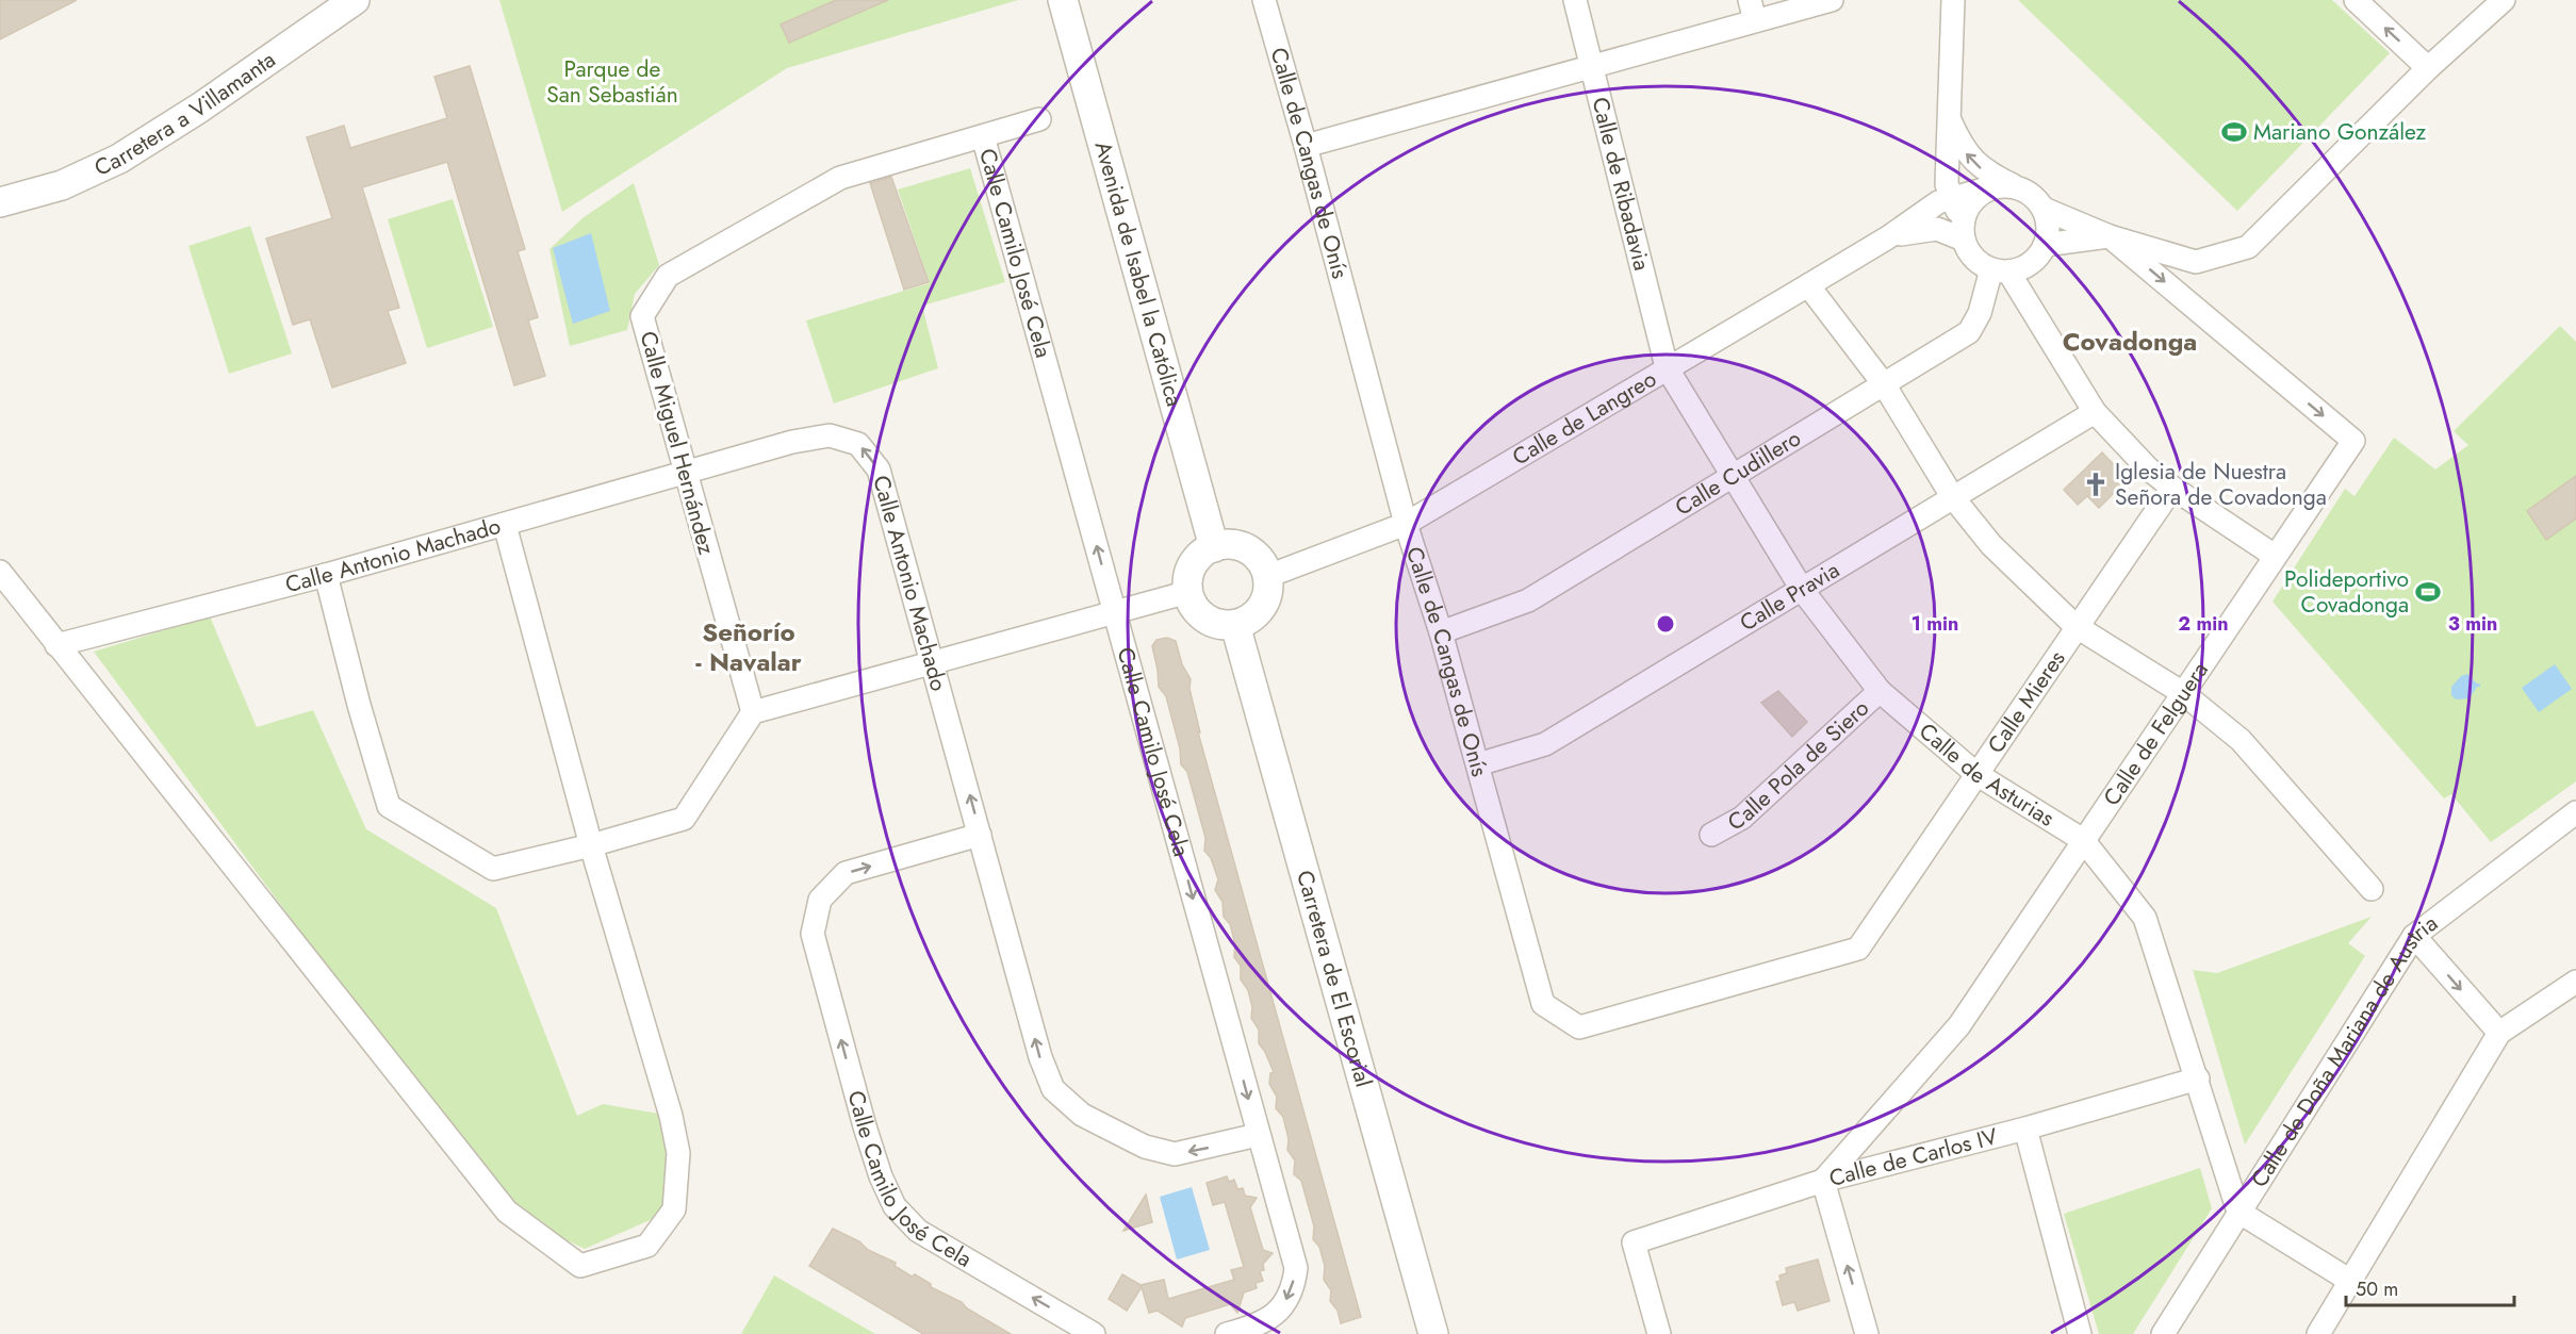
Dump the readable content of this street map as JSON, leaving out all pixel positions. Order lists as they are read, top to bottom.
{
  "streets": {
    "street": [
      "Carretera a Villamanta",
      "Calle de Cangas de Onís",
      "Calle de Ribadavia",
      "Calle Camilo José Cela",
      "Avenida de Isabel la Católica",
      "Calle de Langreo",
      "Calle Miguel Hernández",
      "Calle Cudillero",
      "Calle Antonio Machado",
      "Calle Pravia",
      "Calle Mieres",
      "Calle de Felguera",
      "Calle Pola de Siero",
      "Calle de Asturias",
      "Carretera de El Escorial",
      "Calle de Doña Mariana de Austria",
      "Calle de Carlos IV"
    ]
  },
  "crossings": [
    ["Calle de Cangas de Onís", "Calle de Langreo"],
    ["Calle de Cangas de Onís", "Calle Cudillero"],
    ["Calle de Cangas de Onís", "Calle Pravia"],
    ["Calle de Cangas de Onís", "Calle Mieres"],
    ["Calle de Ribadavia", "Calle de Langreo"],
    ["Calle de Ribadavia", "Calle de Asturias"],
    ["Calle Camilo José Cela", "Calle Miguel Hernández"],
    ["Calle Camilo José Cela", "Calle Antonio Machado"],
    ["Avenida de Isabel la Católica", "Calle de Langreo"],
    ["Avenida de Isabel la Católica", "Carretera de El Escorial"],
    ["Calle de Langreo", "Calle de Asturias"],
    ["Calle de Langreo", "Carretera de El Escorial"],
    ["Calle Miguel Hernández", "Calle Antonio Machado"],
    ["Calle Cudillero", "Calle de Asturias"],
    ["Calle Pravia", "Calle de Asturias"],
    ["Calle Mieres", "Calle de Asturias"],
    ["Calle de Felguera", "Calle de Asturias"],
    ["Calle de Felguera", "Calle de Carlos IV"],
    ["Calle Pola de Siero", "Calle de Asturias"],
    ["Calle de Asturias", "Calle de Doña Mariana de Austria"],
    ["Calle de Asturias", "Calle de Carlos IV"]
  ],
  "one_way": ["Calle Antonio Machado"],
  "districts": ["Covadonga", "Señorío - Navalar"],
  "parks": ["Parque de San Sebastián"],
  "places": {
    "sports": ["Mariano González", "Polideportivo Covadonga"],
    "church": ["Iglesia de Nuestra Señora de Covadonga"]
  },
  "scale_bar": "50 m",
  "rings": ["1 min", "2 min", "3 min"]
}
